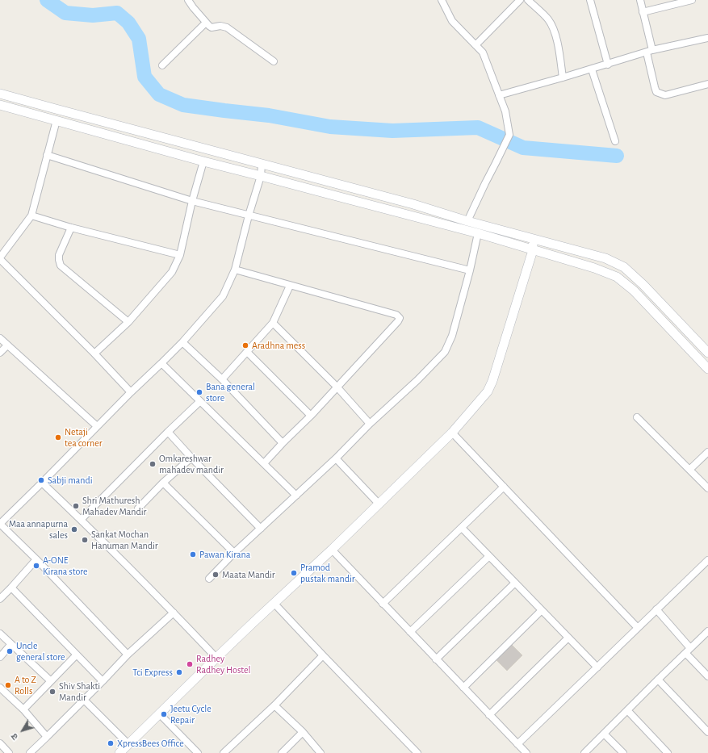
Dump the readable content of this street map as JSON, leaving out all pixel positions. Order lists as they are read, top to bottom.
{
  "places": [
    "Aradhna mess",
    "Bana general store",
    "Netaji tea corner",
    "Omkareshwar mahadev mandir",
    "Sabji mandi",
    "Shri Mathuresh Mahadev Mandir",
    "Maa annapurna sales",
    "Sankat Mochan Hanuman Mandir",
    "Pawan Kirana",
    "A-ONE Kirana store",
    "Pramod pustak mandir",
    "Maata Mandir",
    "Uncle general store",
    "Radhey Radhey Hostel",
    "Tci Express",
    "A to Z Rolls",
    "Shiv Shakti Mandir",
    "Jeetu Cycle Repair",
    "XpressBees Office"
  ],
  "north": "bottom left"
}
